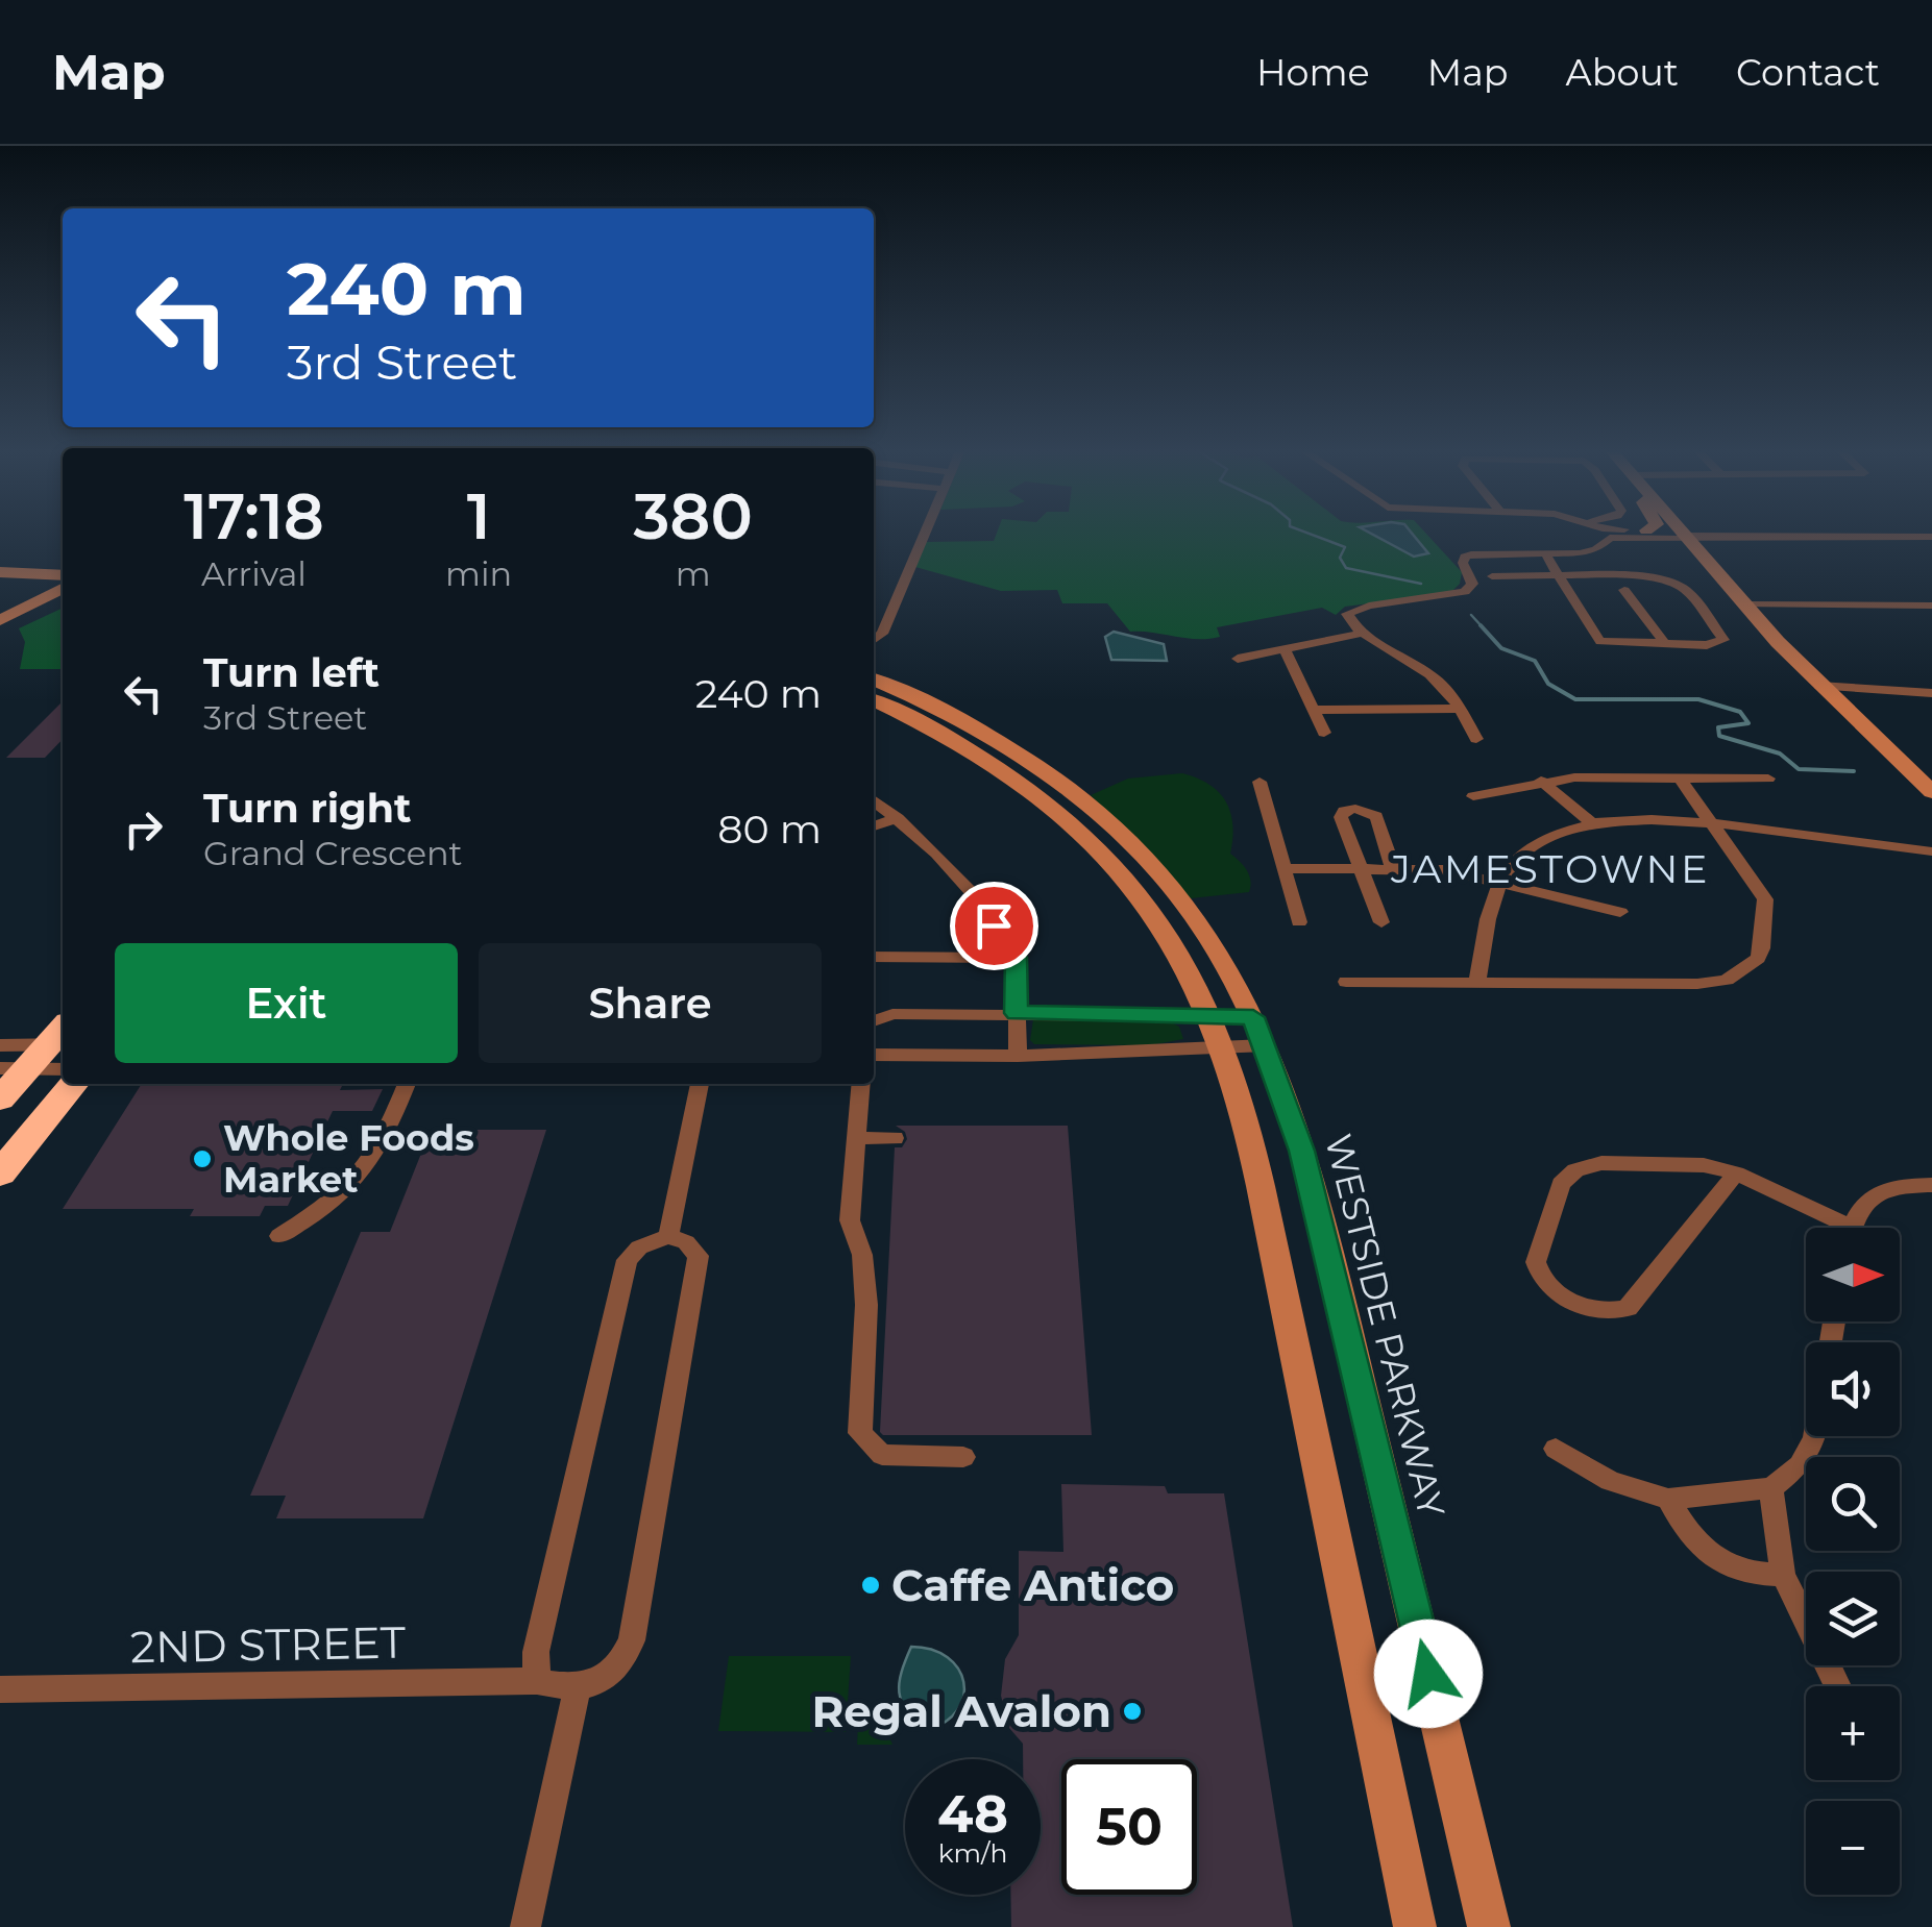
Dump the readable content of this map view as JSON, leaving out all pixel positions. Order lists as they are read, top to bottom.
{
  "streets": {
    "main road": ["WESTSIDE PARKWAY"],
    "street": ["2ND STREET"]
  },
  "districts": ["JAMESTOWNE"],
  "places": ["Whole Foods Market", "Caffe Antico", "Regal Avalon"],
  "north": "right",
  "page": {
    "header": "Map",
    "nav": [
      "Home",
      "Map",
      "About",
      "Contact"
    ],
    "turn": ["240 m", "3rd Street"],
    "eta": [
      "17:18",
      "Arrival",
      "1",
      "min",
      "380",
      "m"
    ],
    "list": [
      {
        "name": "Turn left",
        "note": "3rd Street",
        "value": "240 m"
      },
      {
        "name": "Turn right",
        "note": "Grand Crescent",
        "value": "80 m"
      }
    ],
    "buttons": ["Exit", "Share"],
    "map_buttons": ["+", "−"],
    "speed": "48 km/h",
    "limit": "50"
  }
}
